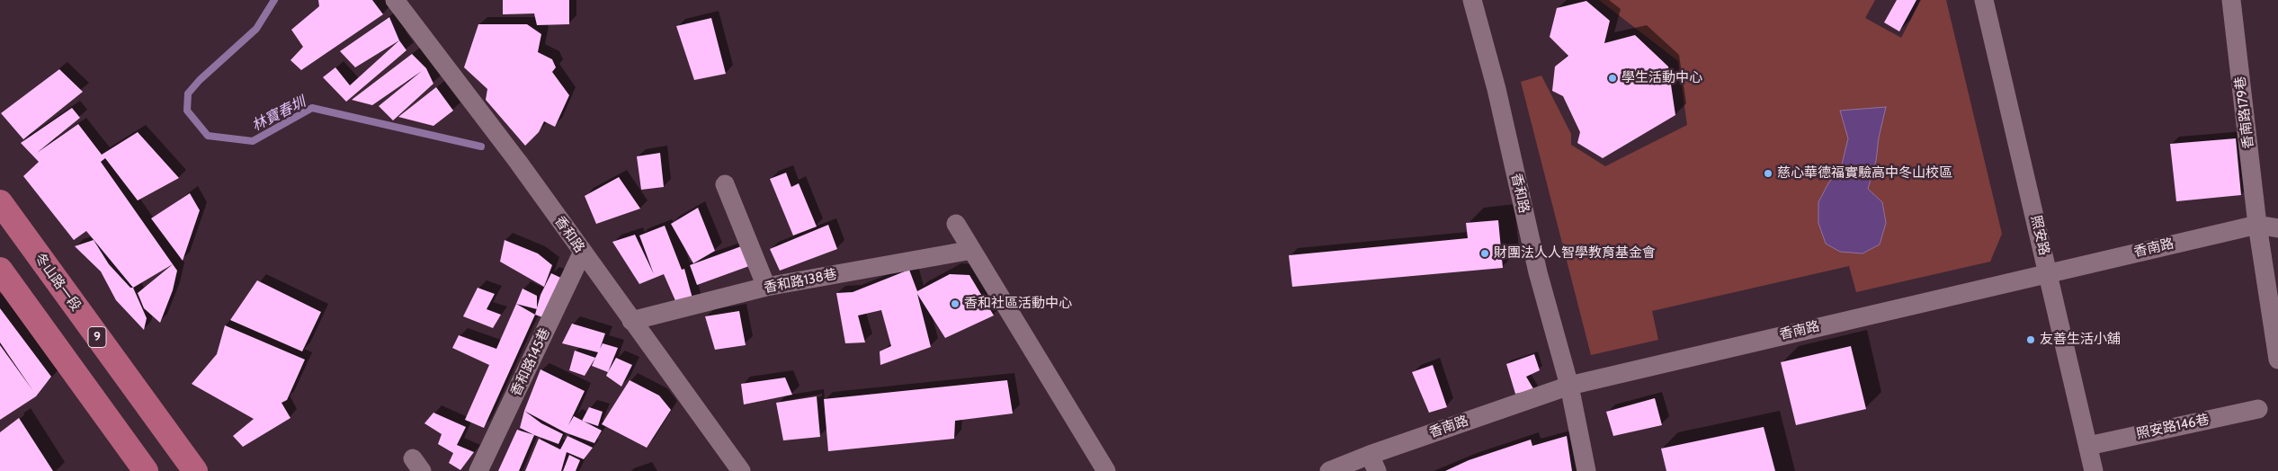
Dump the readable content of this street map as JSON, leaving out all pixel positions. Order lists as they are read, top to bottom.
{
  "streets": {
    "main road": ["冬山路一段", "9"],
    "street": [
      "香南路179巷",
      "香和路",
      "照安路",
      "香南路",
      "香和路138巷",
      "香和路145巷",
      "照安路146巷"
    ]
  },
  "crossings": [
    ["香南路179巷", "香南路"],
    ["香和路", "香南路"],
    ["香和路", "香和路138巷"],
    ["香和路", "香和路145巷"],
    ["照安路", "香南路"],
    ["照安路", "照安路146巷"]
  ],
  "water": ["林寶春圳"],
  "places": [
    "學生活動中心",
    "慈心華德福實驗高中冬山校區",
    "財團法人人智學教育基金會",
    "香和社區活動中心",
    "友善生活小舖"
  ]
}
